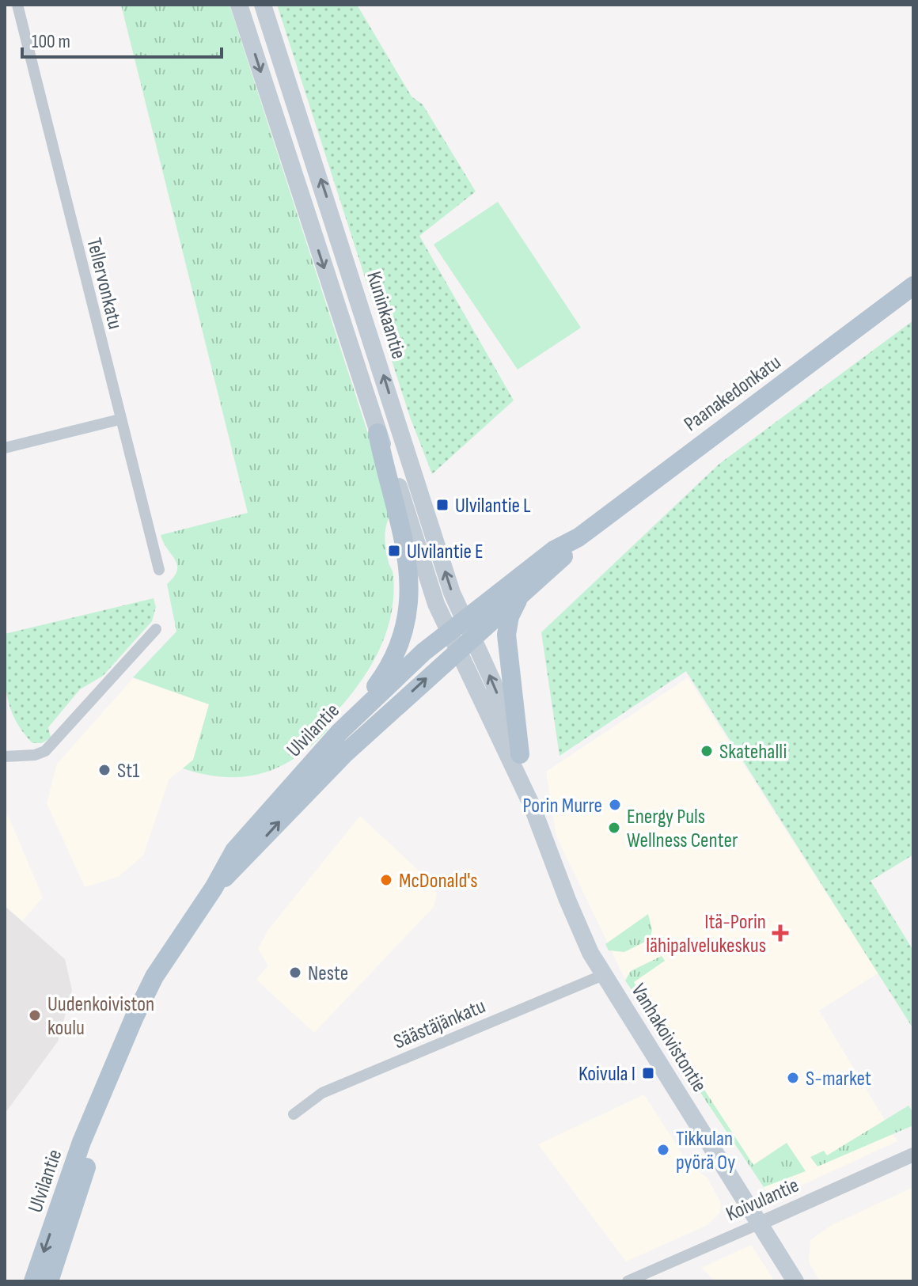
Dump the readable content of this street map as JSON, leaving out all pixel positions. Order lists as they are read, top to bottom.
{
  "streets": {
    "main road": [
      "Kuninkaantie",
      "Paanakedonkatu",
      "Ulvilantie",
      "Vanhakoivistontie"
    ],
    "street": ["Tellervonkatu", "Säästäjänkatu", "Koivulantie"]
  },
  "crossings": [
    ["Kuninkaantie", "Paanakedonkatu"],
    ["Kuninkaantie", "Ulvilantie"],
    ["Kuninkaantie", "Vanhakoivistontie"],
    ["Paanakedonkatu", "Ulvilantie"],
    ["Paanakedonkatu", "Vanhakoivistontie"],
    ["Ulvilantie", "Vanhakoivistontie"],
    ["Säästäjänkatu", "Vanhakoivistontie"],
    ["Vanhakoivistontie", "Koivulantie"]
  ],
  "places": {
    "transit": ["Ulvilantie L", "Ulvilantie E", "Koivula I"],
    "other": [
      "Skatehalli",
      "St1",
      "Porin Murre",
      "Energy Puls Wellness Center",
      "McDonald's",
      "Neste",
      "Uudenkoiviston koulu",
      "S-market",
      "Tikkulan pyörä Oy"
    ],
    "health": ["Itä-Porin lähipalvelukeskus"]
  },
  "scale_bar": "100 m"
}
